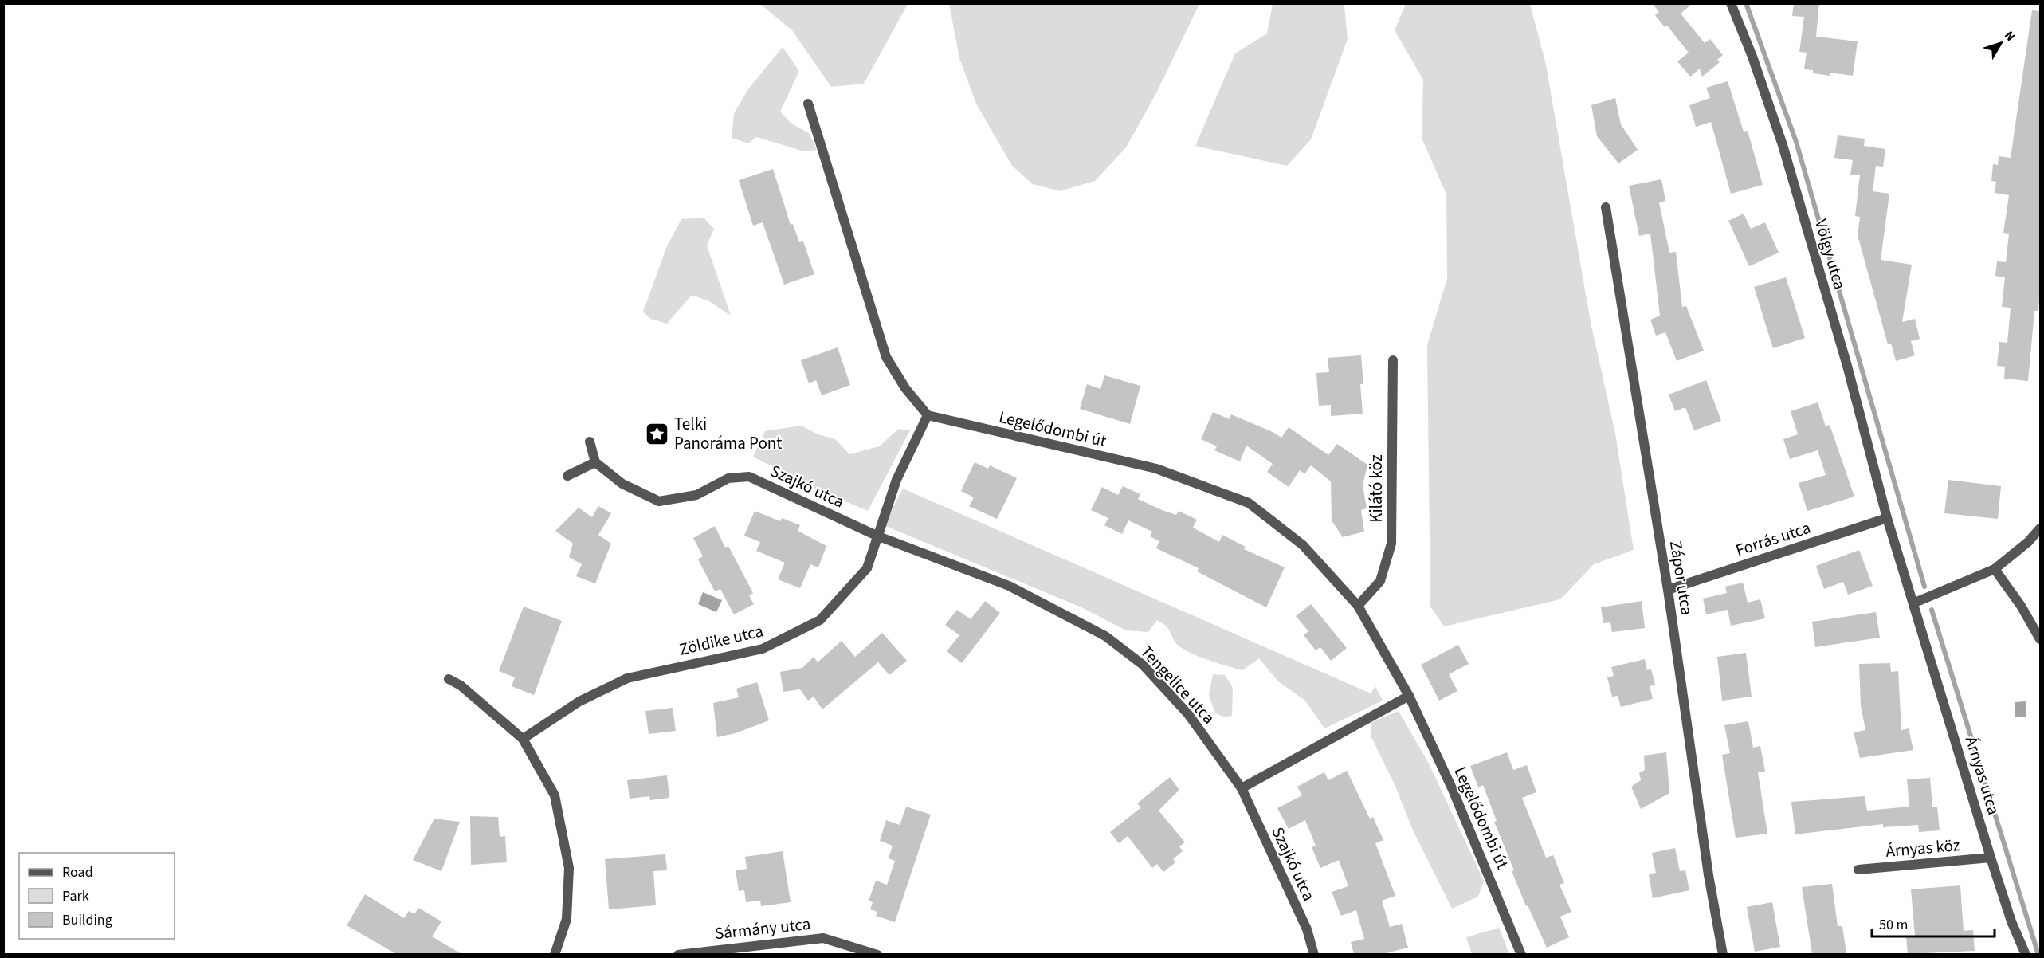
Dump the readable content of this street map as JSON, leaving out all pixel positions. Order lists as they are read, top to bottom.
{
  "streets": {
    "street": [
      "Völgy utca",
      "Legelődombi út",
      "Szajkó utca",
      "Kilátó köz",
      "Forrás utca",
      "Zápor utca",
      "Zöldike utca",
      "Tengelice utca",
      "Árnyas utca",
      "Árnyas köz",
      "Sármány utca"
    ]
  },
  "crossings": [
    ["Völgy utca", "Forrás utca"],
    ["Völgy utca", "Árnyas utca"],
    ["Legelődombi út", "Kilátó köz"],
    ["Legelődombi út", "Zöldike utca"],
    ["Szajkó utca", "Zöldike utca"],
    ["Szajkó utca", "Tengelice utca"],
    ["Forrás utca", "Zápor utca"],
    ["Forrás utca", "Árnyas utca"],
    ["Zöldike utca", "Tengelice utca"],
    ["Árnyas utca", "Árnyas köz"]
  ],
  "places": {
    "place": ["Telki Panoráma Pont"]
  },
  "legend": ["Road", "Park", "Building"],
  "scale_bar": "50 m",
  "north": "top right"
}
